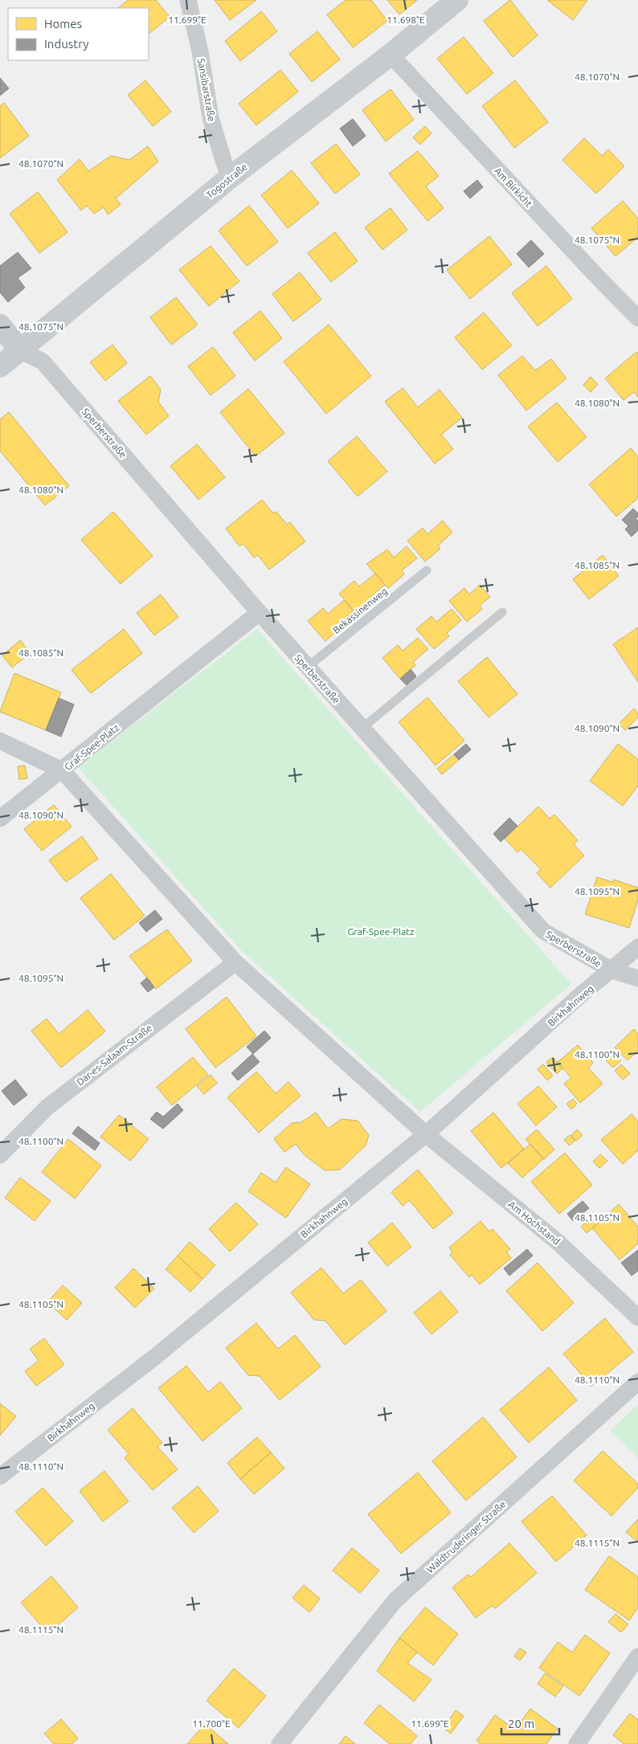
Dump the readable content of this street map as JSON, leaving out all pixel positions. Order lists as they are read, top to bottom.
{
  "streets": {
    "street": [
      "Sansibarstraße",
      "Togostraße",
      "Am Birkicht",
      "Sperberstraße",
      "Graf-Spee-Platz",
      "Birkhahnweg",
      "Dar-es-Salaam-Straße",
      "Am Hochstand",
      "Waldtruderinger Straße"
    ],
    "lane": ["Bekassinenweg"]
  },
  "crossings": [
    ["Sansibarstraße", "Togostraße"],
    ["Togostraße", "Am Birkicht"],
    ["Togostraße", "Sperberstraße"],
    ["Sperberstraße", "Bekassinenweg"],
    ["Sperberstraße", "Graf-Spee-Platz"],
    ["Sperberstraße", "Birkhahnweg"],
    ["Graf-Spee-Platz", "Birkhahnweg"],
    ["Graf-Spee-Platz", "Dar-es-Salaam-Straße"],
    ["Graf-Spee-Platz", "Am Hochstand"],
    ["Birkhahnweg", "Am Hochstand"]
  ],
  "parks": ["Graf-Spee-Platz"],
  "legend": ["Homes", "Industry"],
  "scale_bar": "20 m",
  "coordinates": [
    "11.699°E",
    "11.698°E",
    "48.1070°N",
    "48.1075°N",
    "48.1080°N",
    "48.1085°N",
    "48.1090°N",
    "48.1095°N",
    "48.1100°N",
    "48.1105°N",
    "48.1110°N",
    "48.1115°N",
    "11.700°E"
  ]
}
